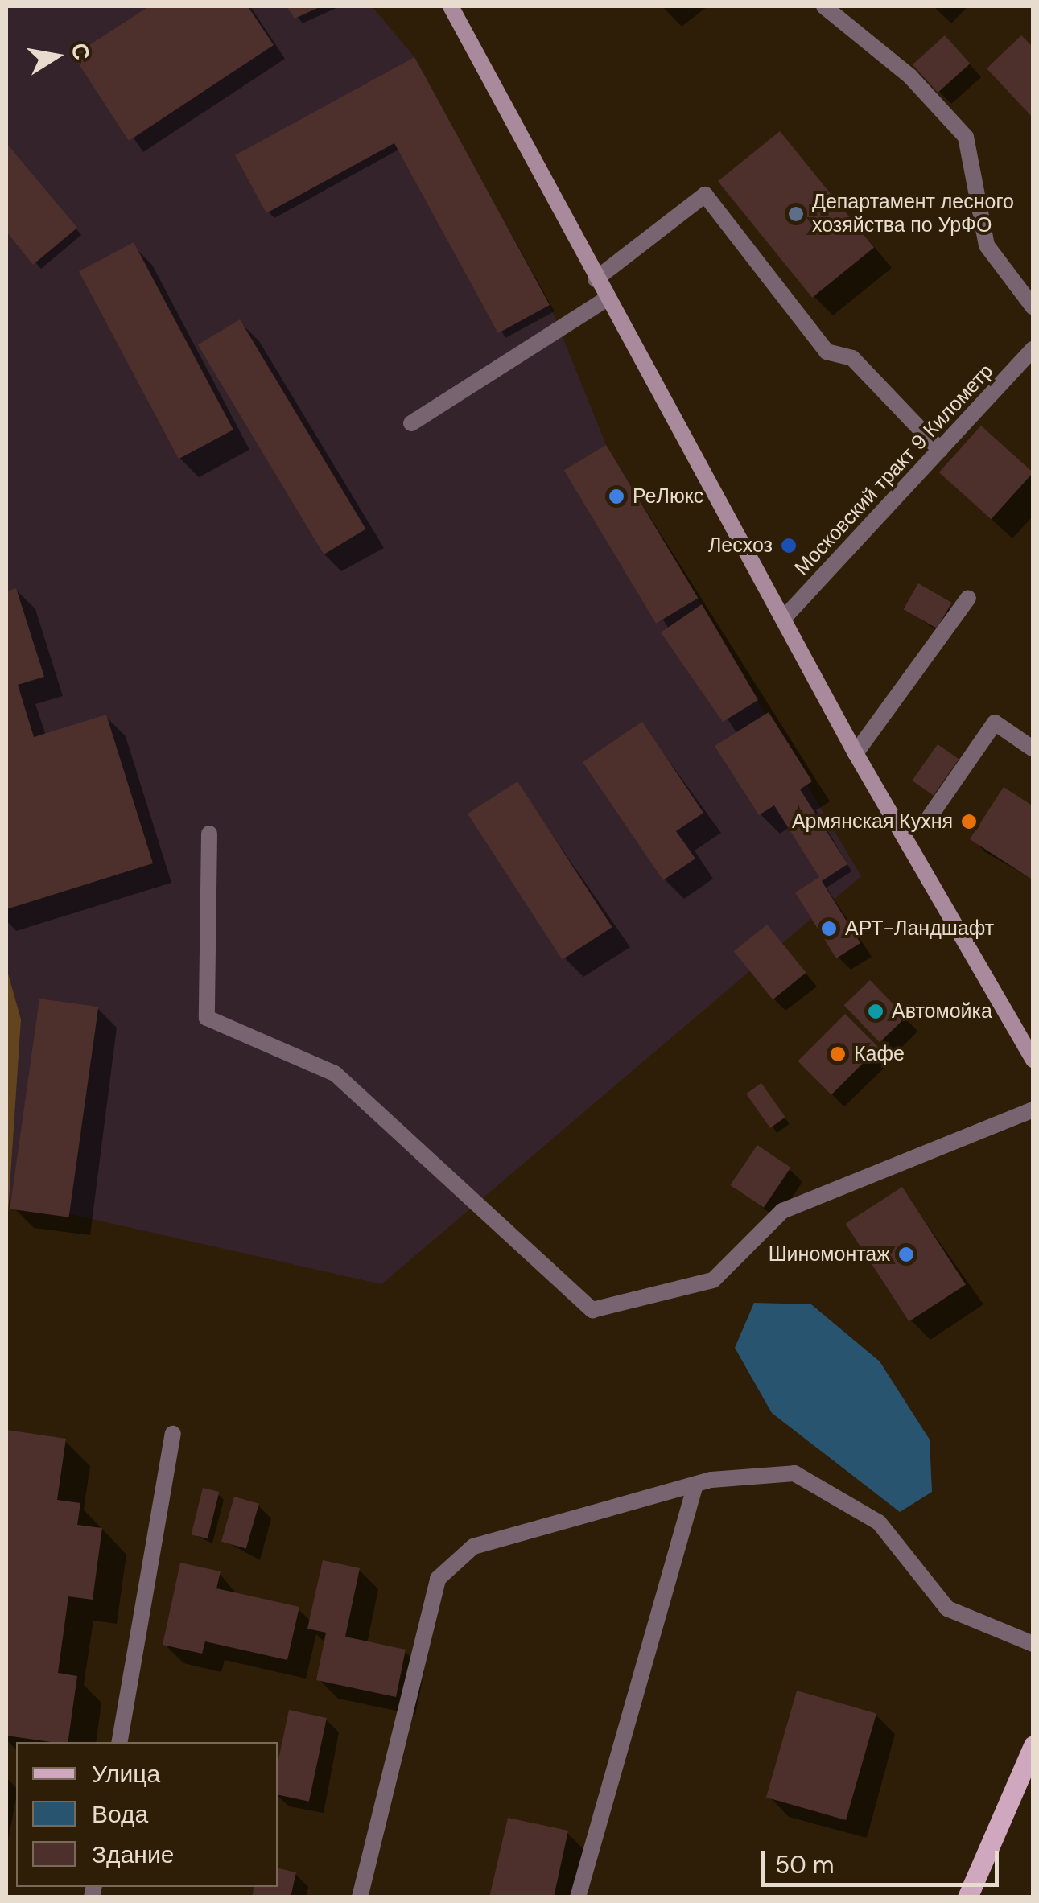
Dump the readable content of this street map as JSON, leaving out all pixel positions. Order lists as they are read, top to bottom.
{
  "streets": {
    "street": ["Московский тракт 9 Километр"]
  },
  "places": [
    "Департамент лесного хозяйства по УрФО",
    "РеЛюкс",
    "Лесхоз",
    "Армянская Кухня",
    "АРТ-Ландшафт",
    "Автомойка",
    "Кафе",
    "Шиномонтаж"
  ],
  "legend": ["Улица", "Вода", "Здание"],
  "scale_bar": "50 m",
  "north": "right"
}
